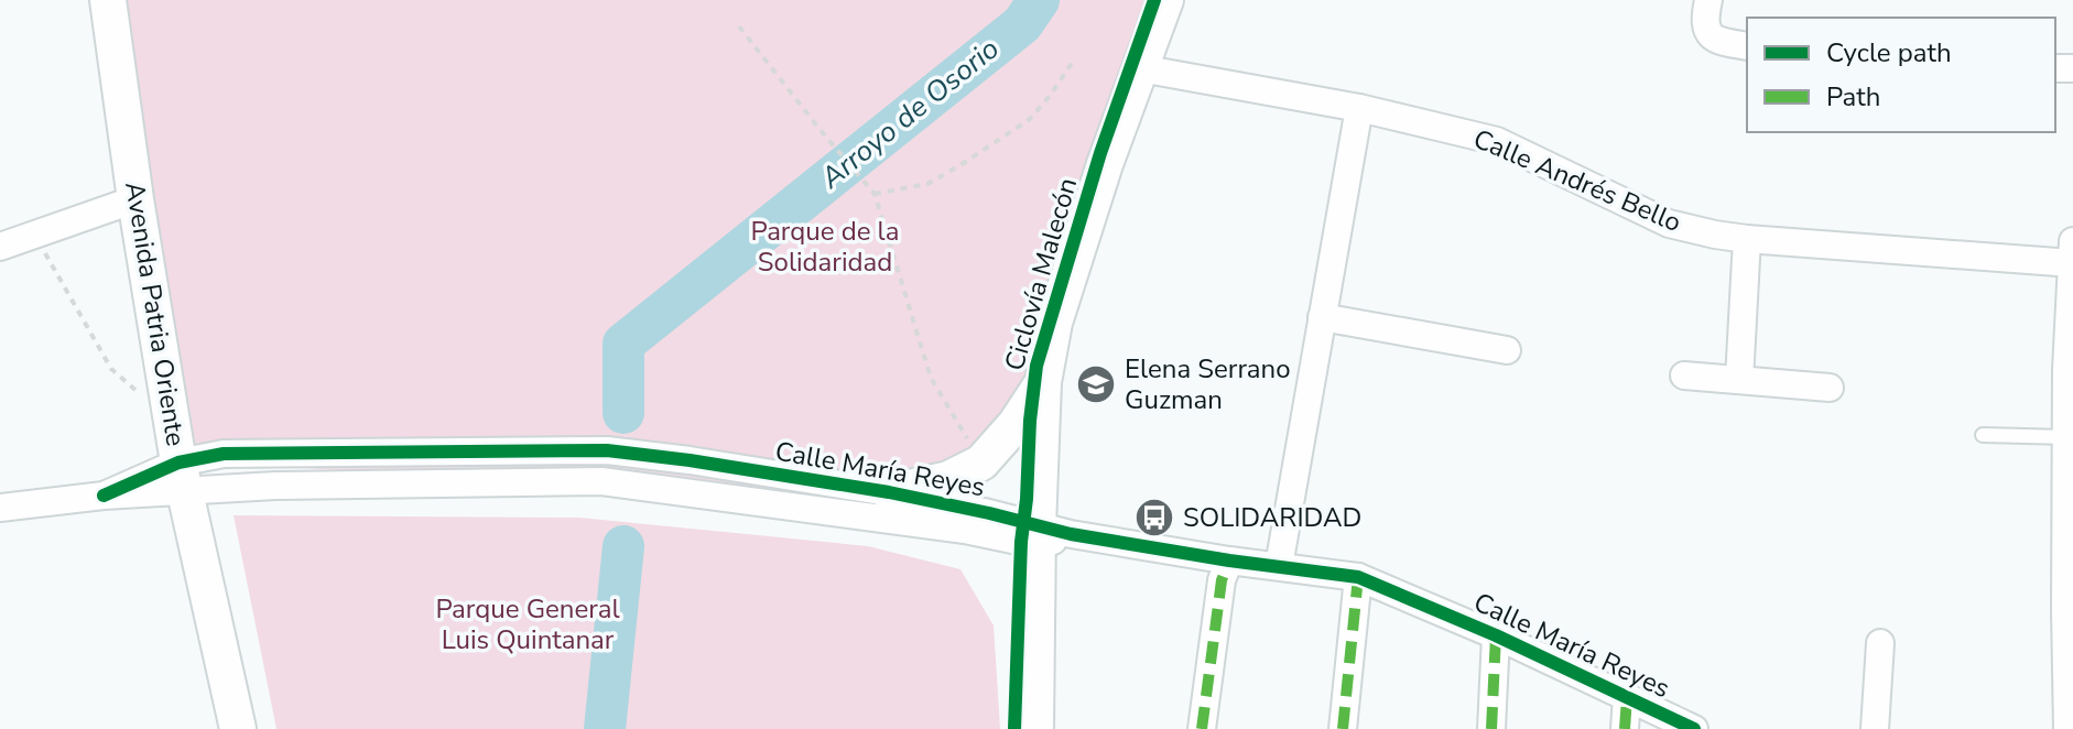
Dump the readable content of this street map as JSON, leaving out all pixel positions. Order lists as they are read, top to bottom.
{
  "streets": {
    "street": ["Calle Andrés Bello", "Avenida Patria Oriente", "Calle María Reyes"],
    "cycle path": ["Ciclovía Malecón"]
  },
  "crossings": [
    ["Avenida Patria Oriente", "Calle María Reyes"]
  ],
  "water": ["Arroyo de Osorio"],
  "parks": ["Parque de la Solidaridad", "Parque General Luis Quintanar"],
  "places": {
    "school or university": ["Elena Serrano Guzman"],
    "bus stop": ["SOLIDARIDAD"]
  },
  "legend": ["Cycle path", "Path"]
}
